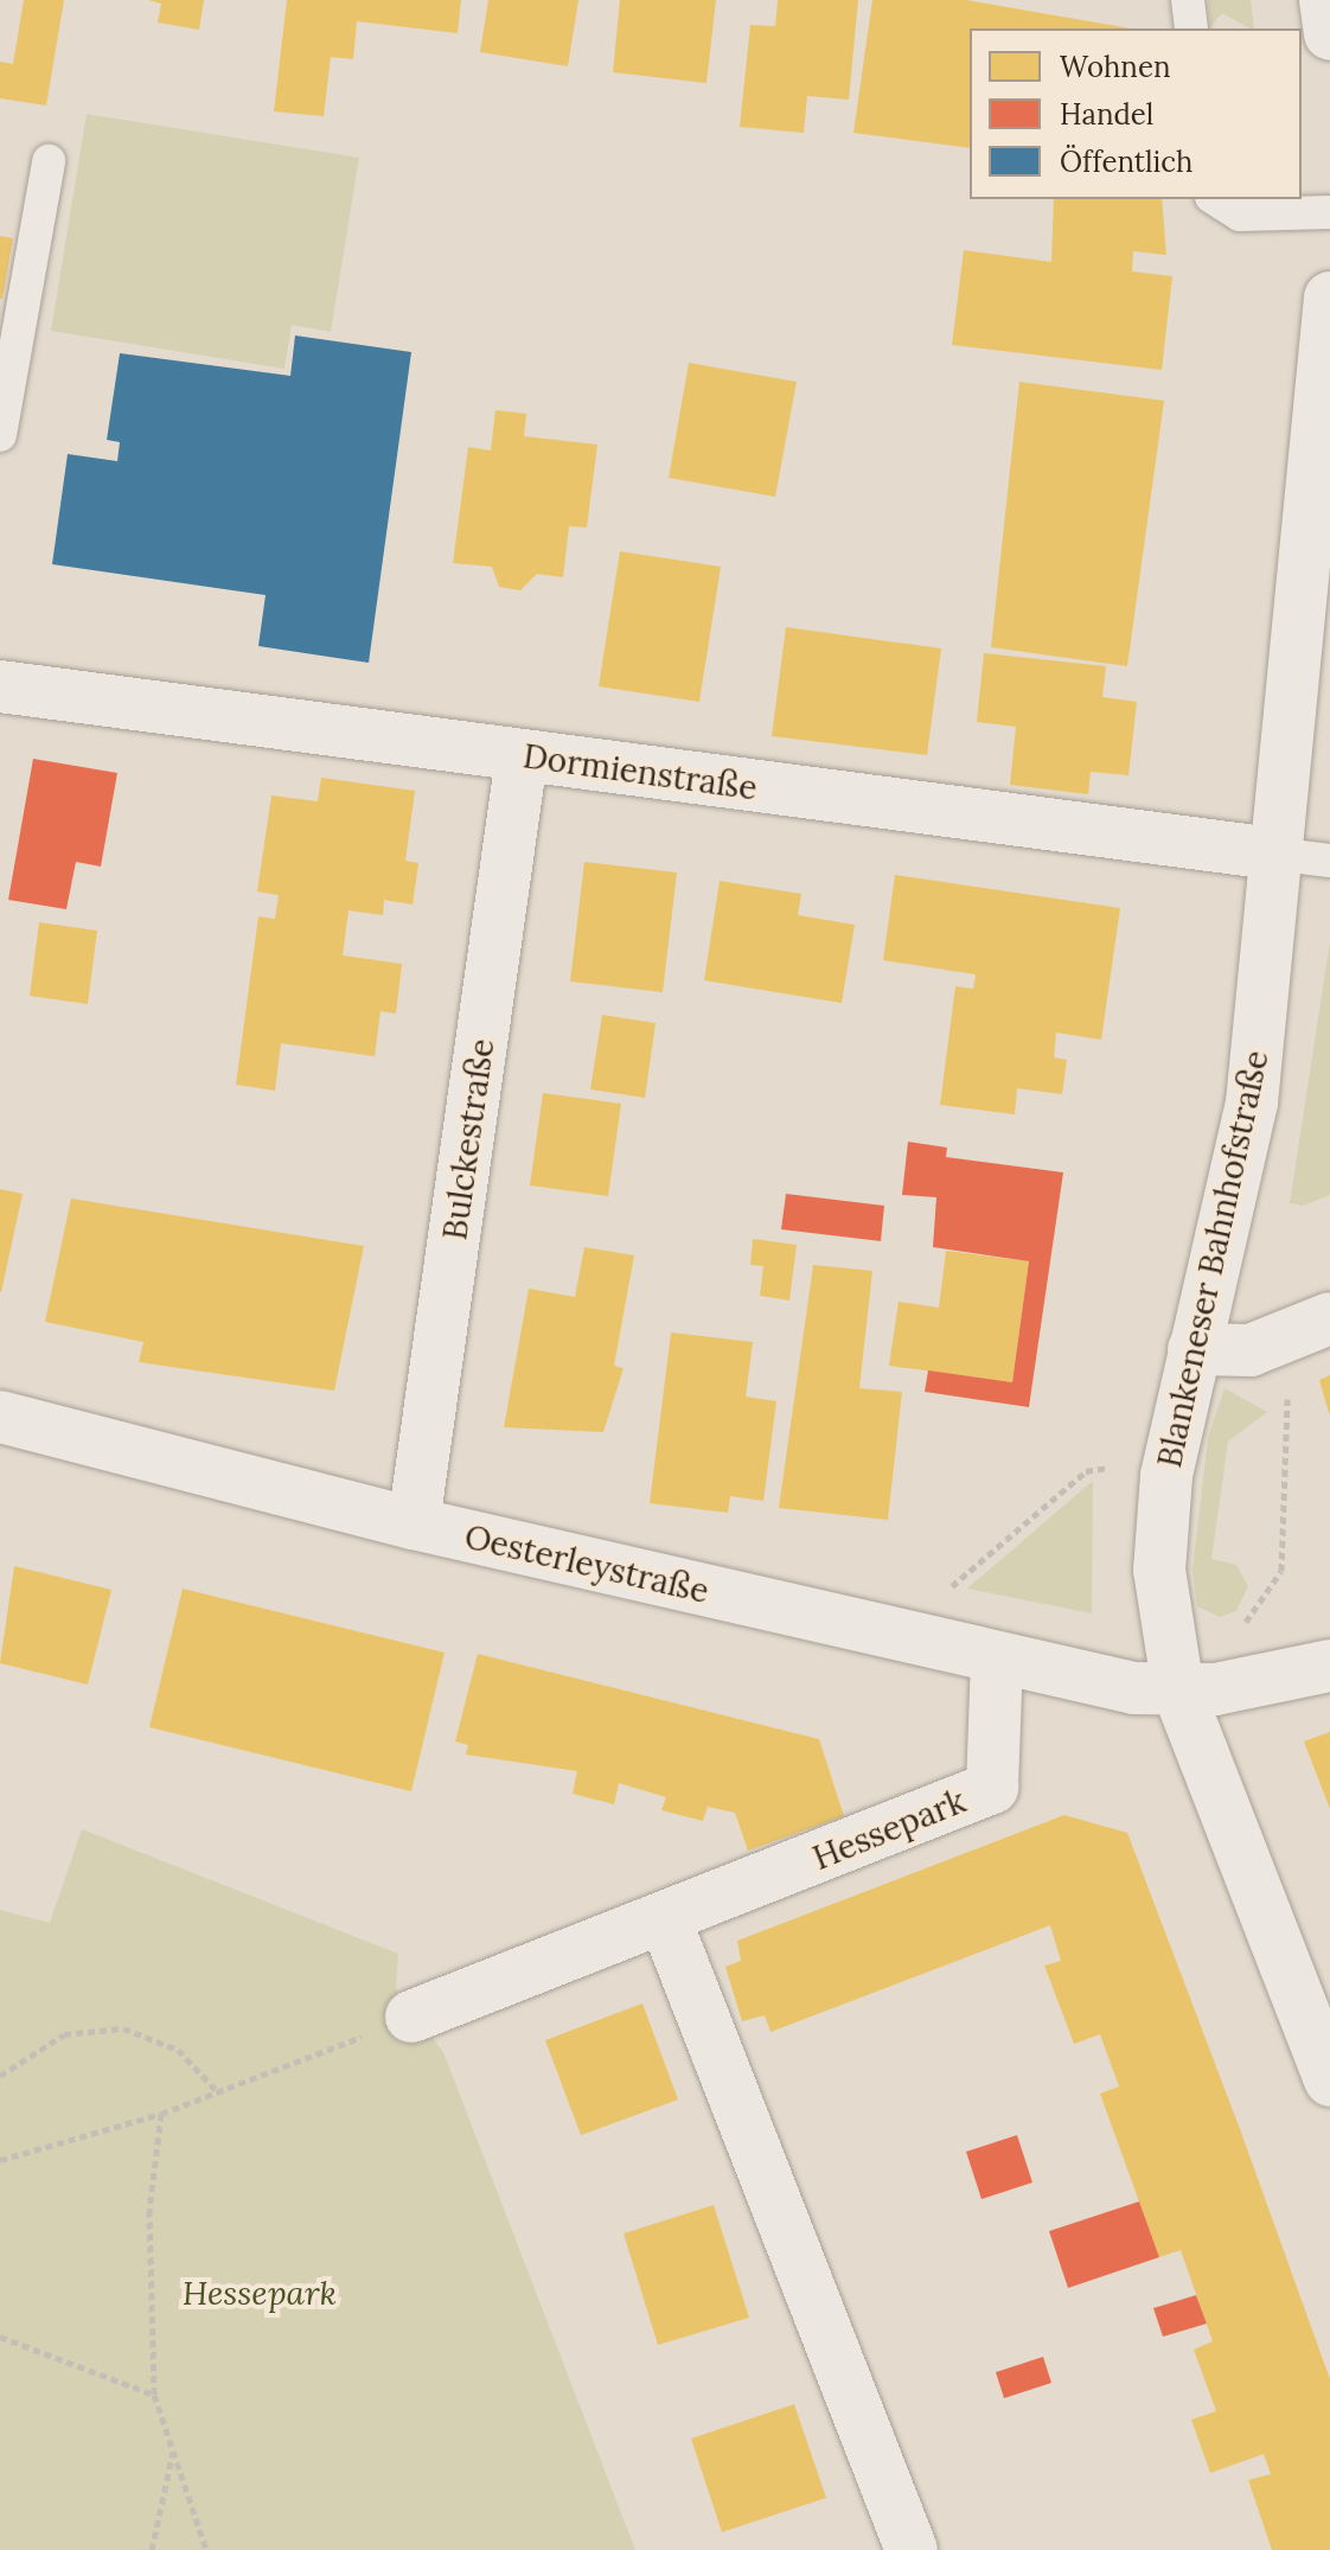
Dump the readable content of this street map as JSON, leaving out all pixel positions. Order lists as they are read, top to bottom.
{
  "streets": {
    "street": [
      "Dormienstraße",
      "Bulckestraße",
      "Blankeneser Bahnhofstraße",
      "Oesterleystraße",
      "Hessepark"
    ]
  },
  "crossings": [
    ["Dormienstraße", "Bulckestraße"],
    ["Dormienstraße", "Blankeneser Bahnhofstraße"],
    ["Bulckestraße", "Oesterleystraße"],
    ["Blankeneser Bahnhofstraße", "Oesterleystraße"],
    ["Oesterleystraße", "Hessepark"]
  ],
  "parks": ["Hessepark"],
  "legend": ["Wohnen", "Handel", "Öffentlich"]
}
